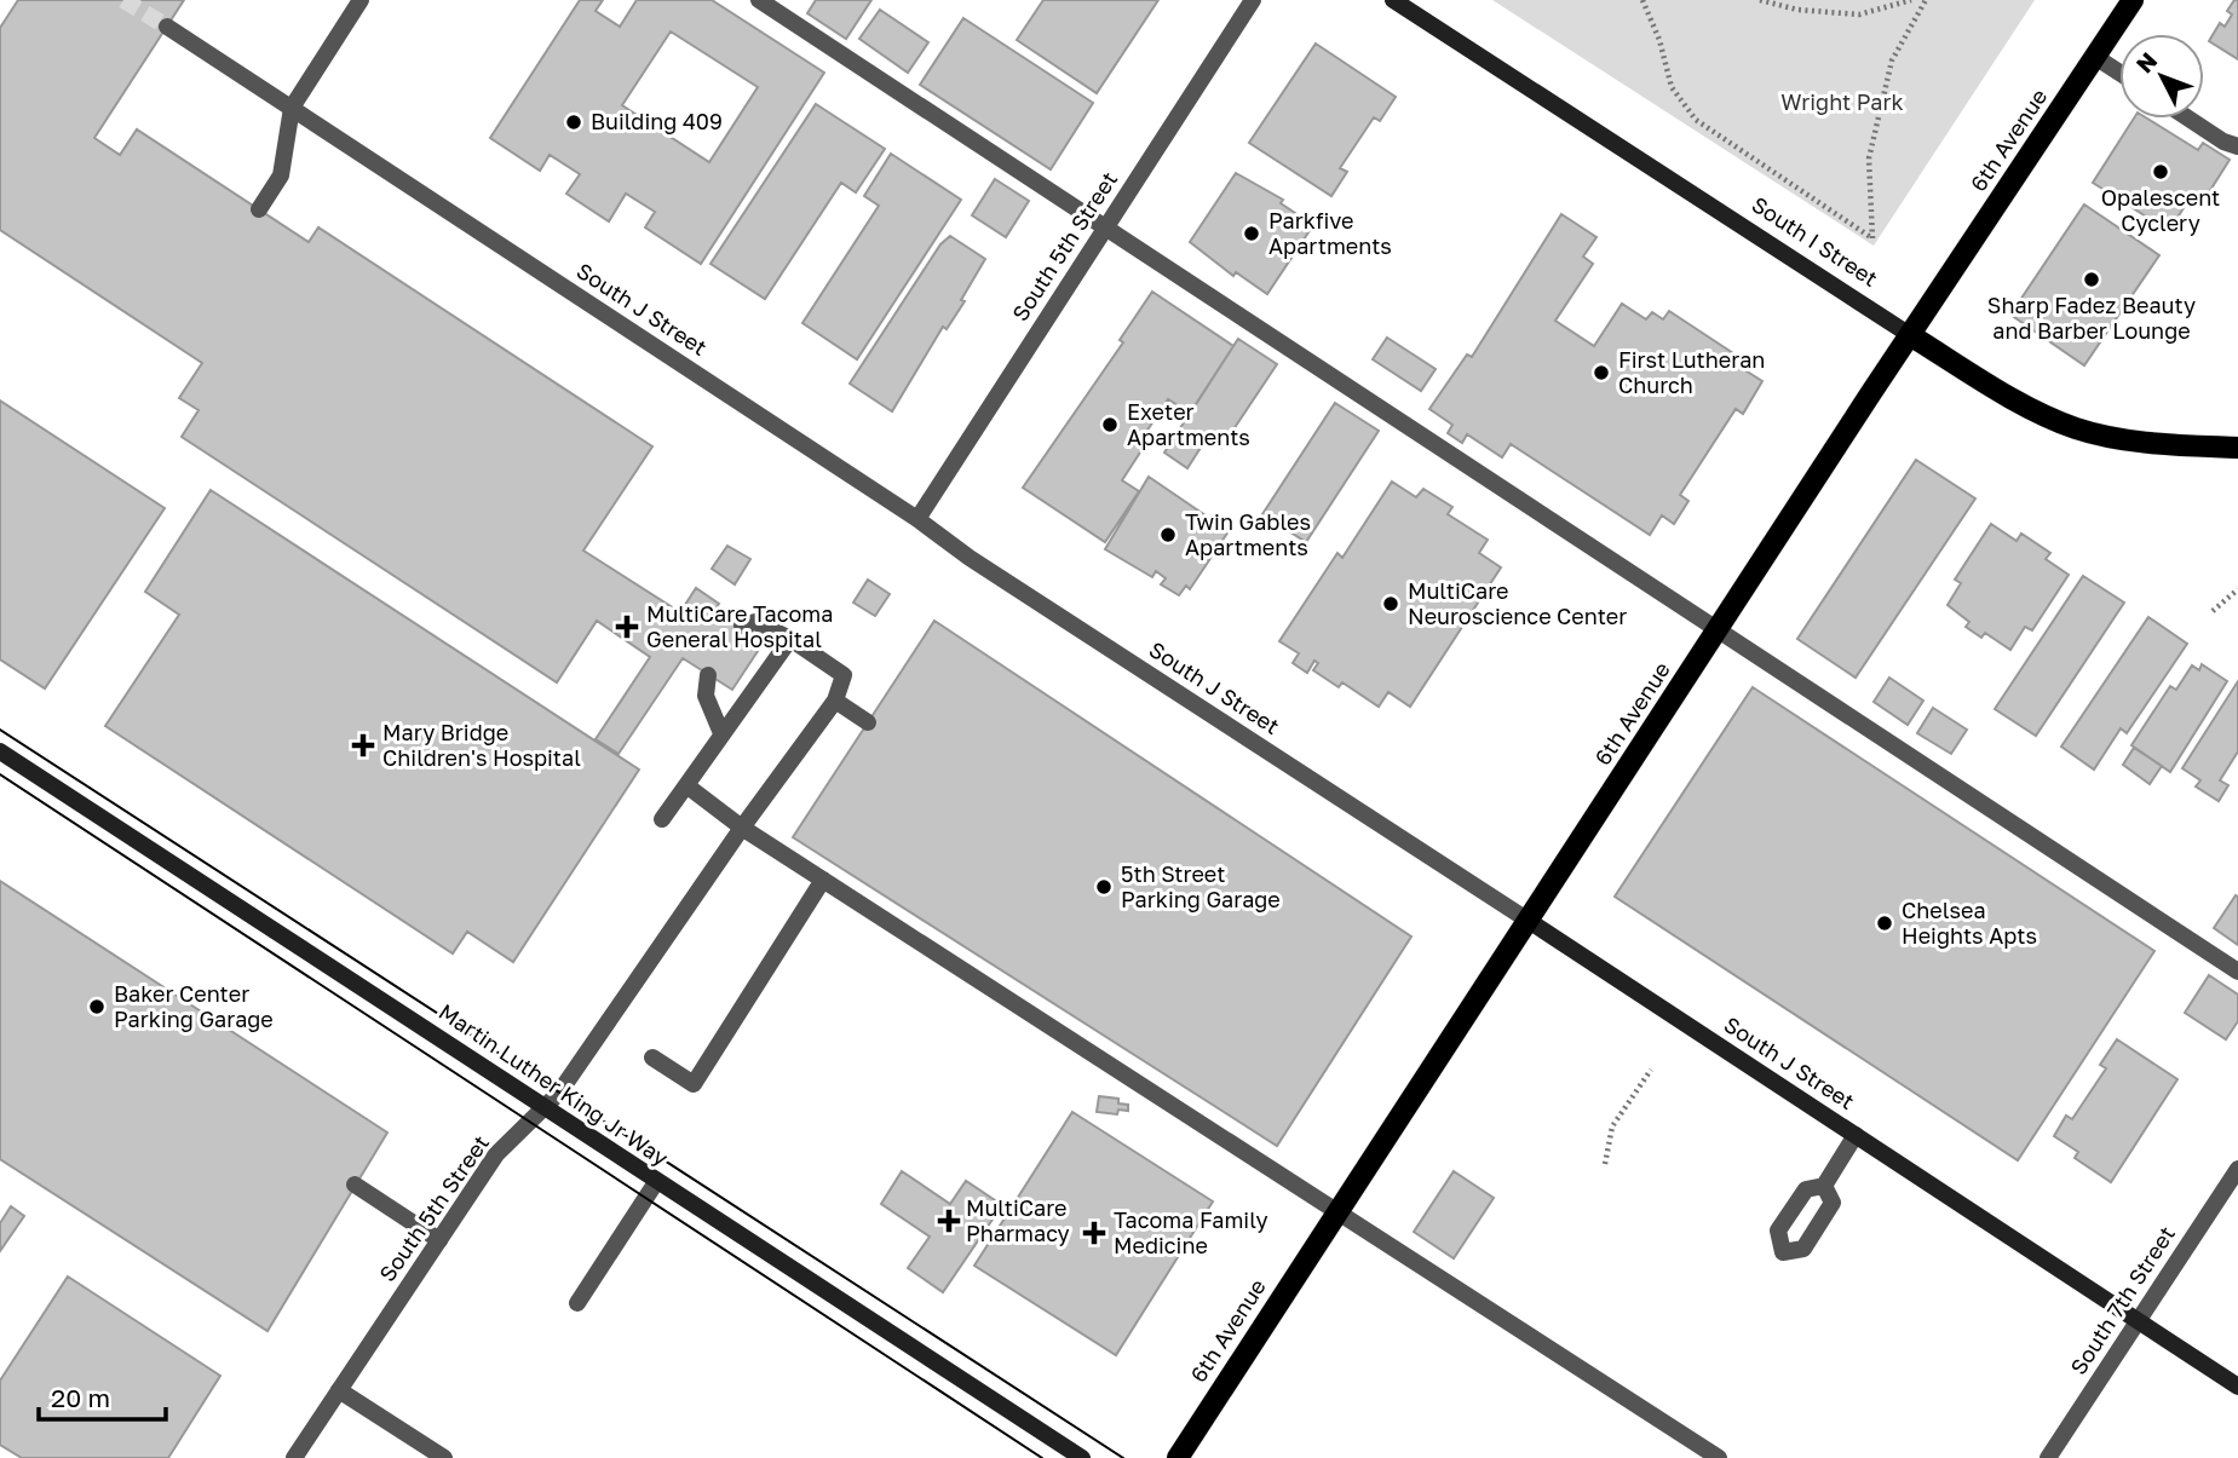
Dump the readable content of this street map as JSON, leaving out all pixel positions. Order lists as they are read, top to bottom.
{
  "streets": {
    "main road": [
      "6th Avenue",
      "South I Street",
      "South J Street",
      "Martin Luther King Jr Way"
    ],
    "street": ["South 5th Street", "South 7th Street"]
  },
  "crossings": [
    ["6th Avenue", "South I Street"],
    ["6th Avenue", "South J Street"],
    ["South 5th Street", "South J Street"],
    ["South 5th Street", "Martin Luther King Jr Way"],
    ["South J Street", "South 7th Street"]
  ],
  "parks": ["Wright Park"],
  "places": {
    "other": [
      "Building 409",
      "Opalescent Cyclery",
      "Parkfive Apartments",
      "Sharp Fadez Beauty and Barber Lounge",
      "First Lutheran Church",
      "Exeter Apartments",
      "Twin Gables Apartments",
      "MultiCare Neuroscience Center",
      "5th Street Parking Garage",
      "Chelsea Heights Apts",
      "Baker Center Parking Garage"
    ],
    "health": [
      "MultiCare Tacoma General Hospital",
      "Mary Bridge Children's Hospital",
      "MultiCare Pharmacy",
      "Tacoma Family Medicine"
    ]
  },
  "scale_bar": "20 m",
  "north": "top left"
}
